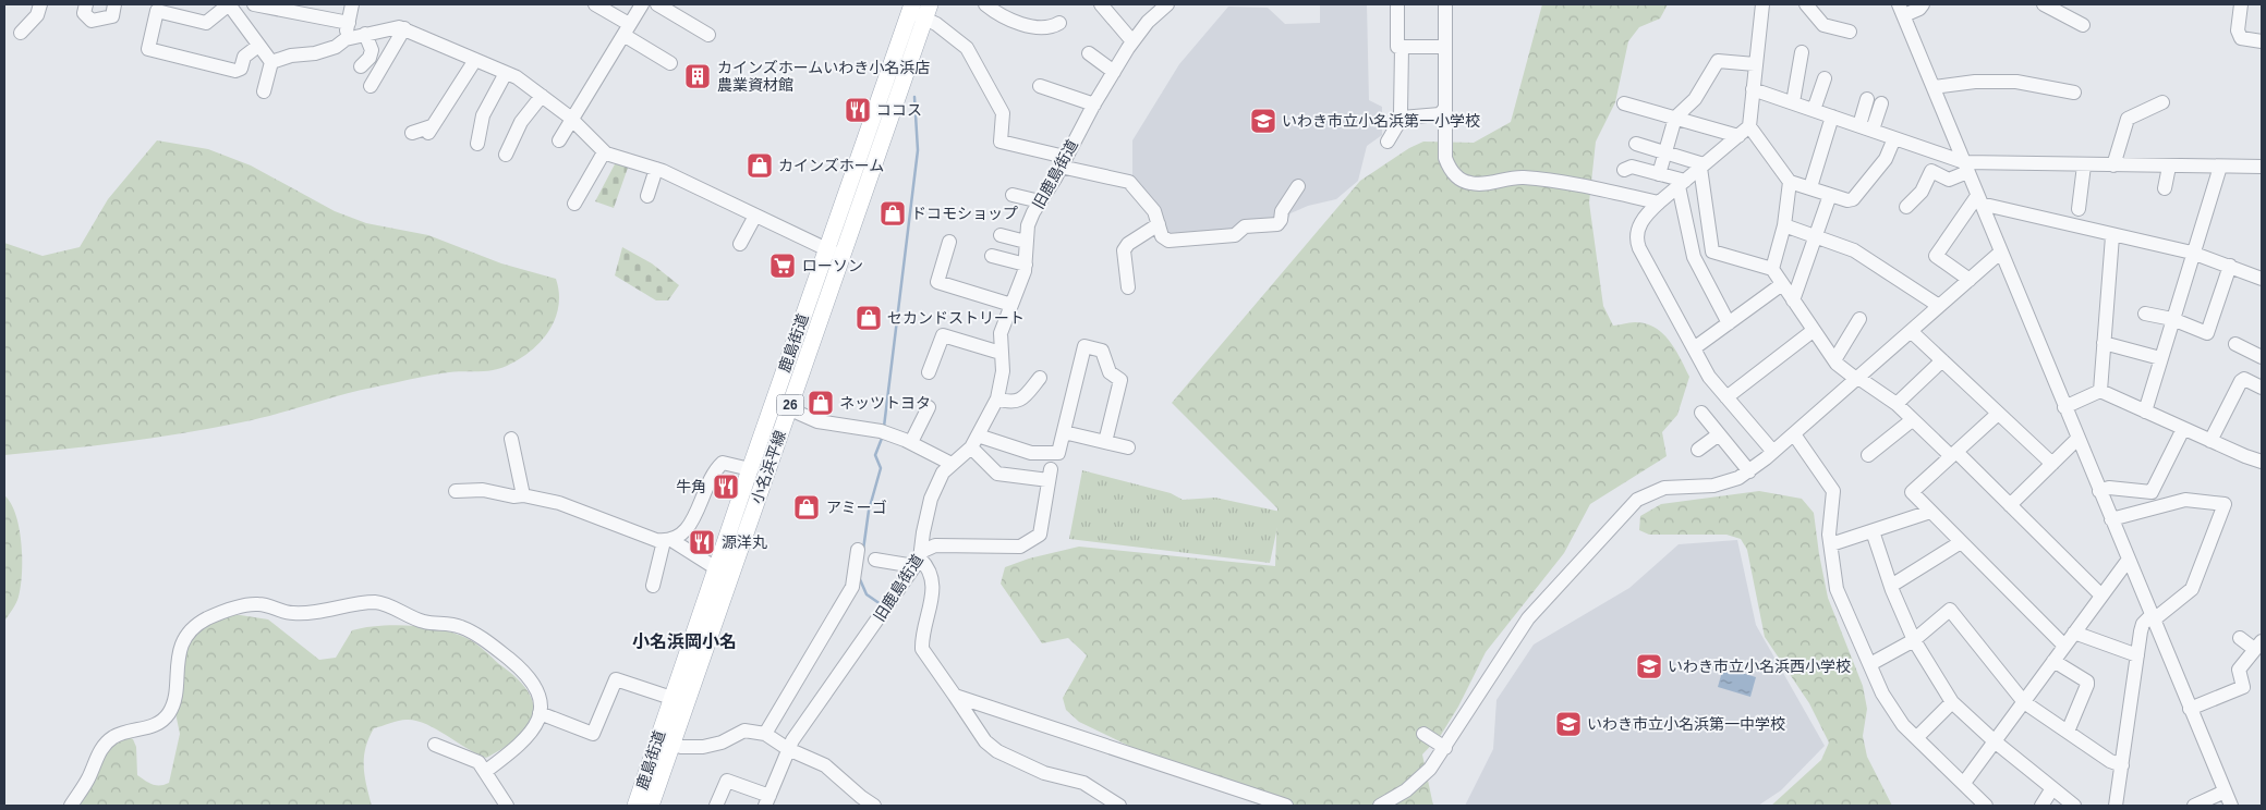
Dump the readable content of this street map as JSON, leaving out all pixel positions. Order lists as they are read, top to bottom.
{
  "streets": {
    "main road": ["鹿島街道", "26", "小名浜平線"],
    "street": ["旧鹿島街道"]
  },
  "crossings": [
    ["鹿島街道", "小名浜平線"]
  ],
  "districts": ["小名浜岡小名"],
  "places": {
    "building": ["カインズホームいわき小名浜店 農業資材館"],
    "restaurant": ["ココス", "牛角", "源洋丸"],
    "school or university": ["いわき市立小名浜第一小学校", "いわき市立小名浜西小学校", "いわき市立小名浜第一中学校"],
    "shop": [
      "カインズホーム",
      "ドコモショップ",
      "セカンドストリート",
      "ネッツトヨタ",
      "アミーゴ"
    ],
    "supermarket": ["ローソン"]
  }
}
